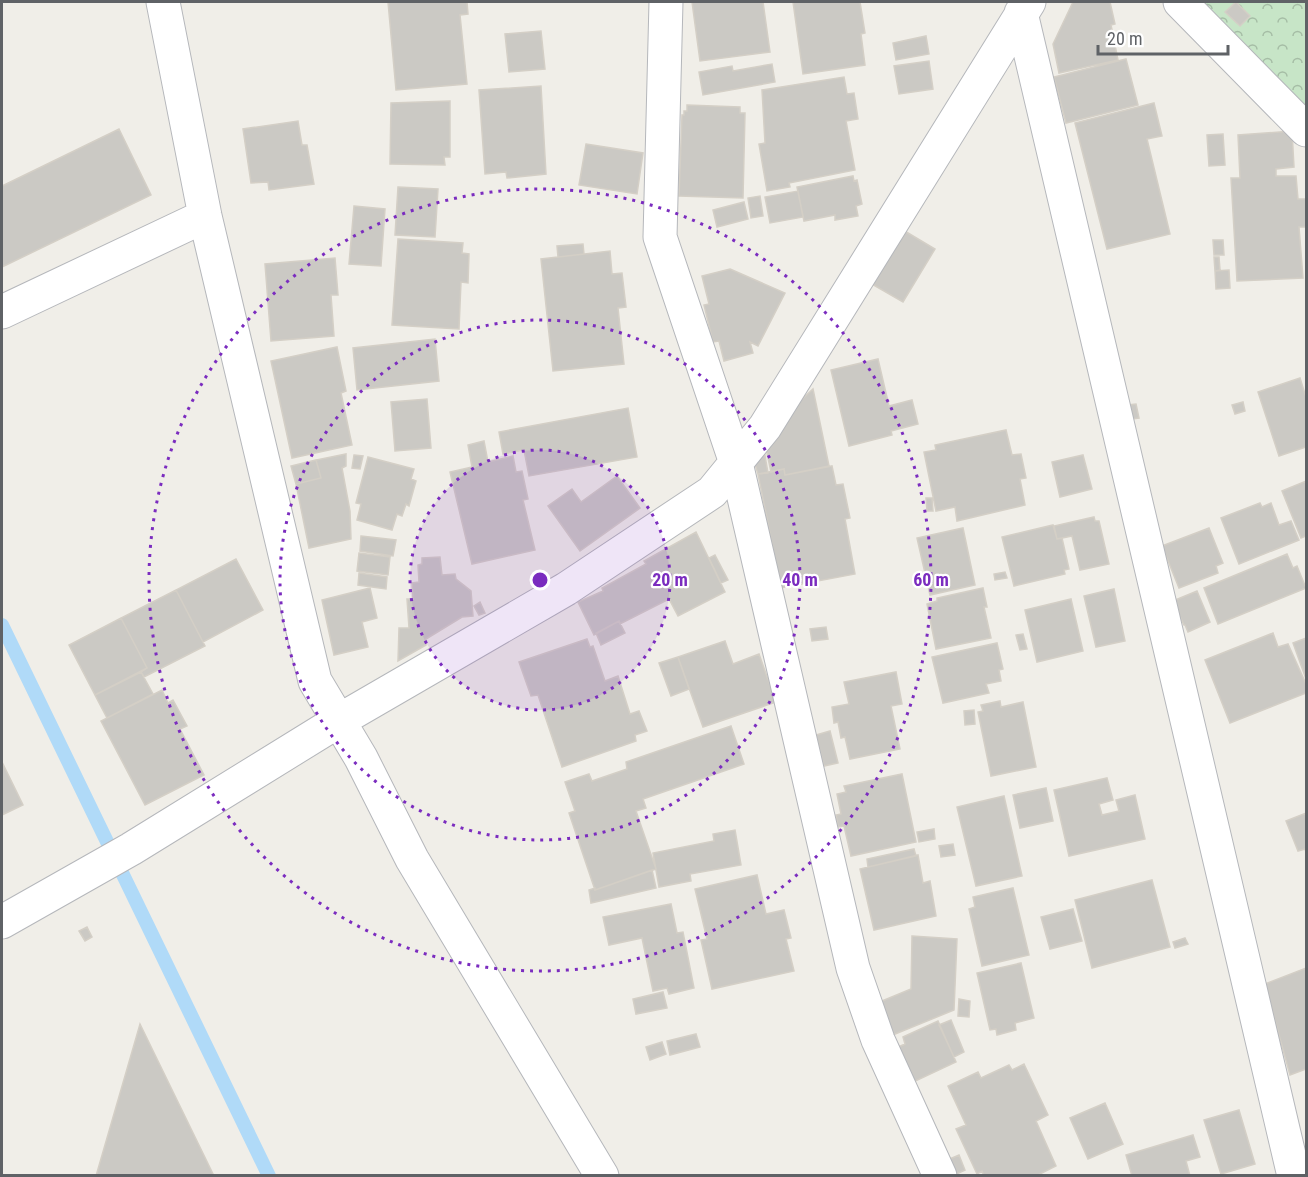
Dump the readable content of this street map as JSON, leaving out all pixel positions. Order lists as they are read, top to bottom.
{
  "scale_bar": "20 m",
  "rings": ["20 m", "40 m", "60 m"]
}
